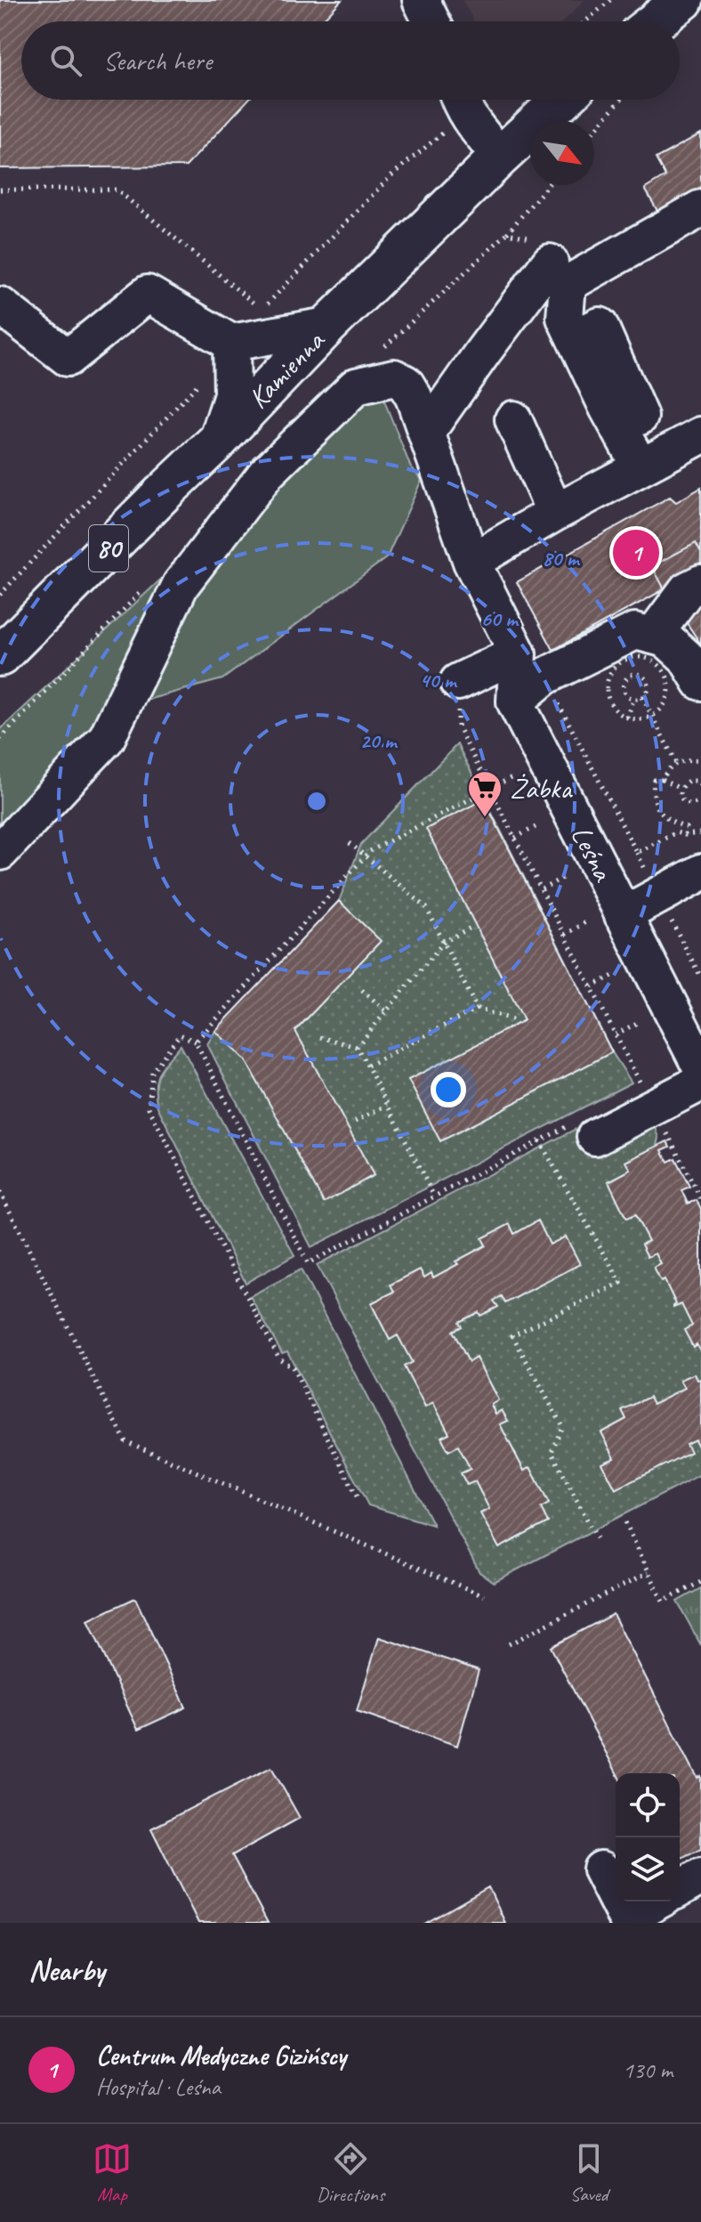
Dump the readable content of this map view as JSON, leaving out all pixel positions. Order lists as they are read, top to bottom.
{
  "streets": {
    "main road": ["Kamienna", "80"],
    "street": ["Leśna"]
  },
  "places": {
    "supermarket": ["Żabka"]
  },
  "north": "bottom right",
  "page": {
    "search": "Search here",
    "pins": "1",
    "heading": "Nearby",
    "list": [
      {
        "mark": "1",
        "name": "Centrum Medyczne Gizińscy",
        "note": "Hospital · Leśna",
        "value": "130 m"
      }
    ],
    "nav": ["Map", "Directions", "Saved"]
  },
  "rings": [
    "80 m",
    "60 m",
    "40 m",
    "20 m"
  ]
}
